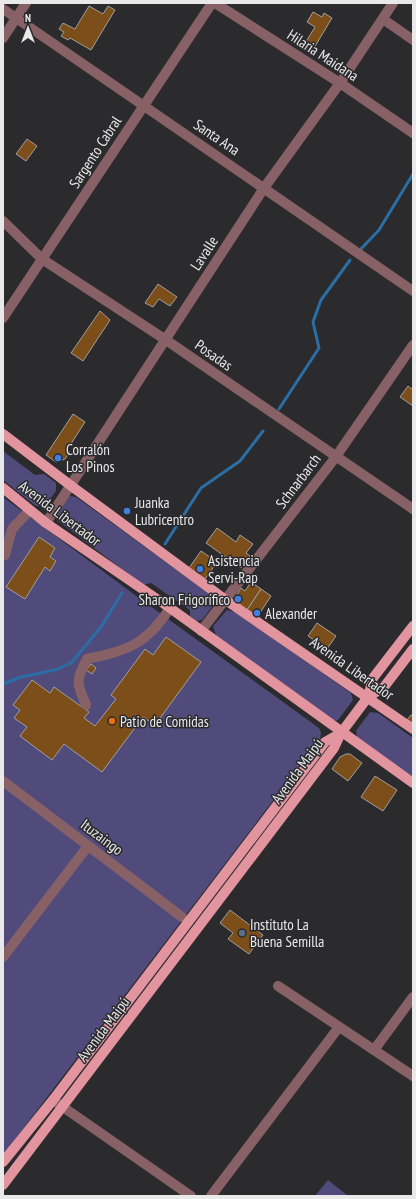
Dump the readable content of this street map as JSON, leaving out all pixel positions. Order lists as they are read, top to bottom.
{
  "streets": {
    "main road": ["Avenida Libertador", "Avenida Maipú"],
    "street": [
      "Hilaria Maidana",
      "Santa Ana",
      "Sargento Cabral",
      "Lavalle",
      "Posadas",
      "Schnarbarch",
      "Ituzaingo"
    ]
  },
  "crossings": [
    ["Hilaria Maidana", "Lavalle"],
    ["Santa Ana", "Sargento Cabral"],
    ["Santa Ana", "Lavalle"],
    ["Sargento Cabral", "Posadas"],
    ["Lavalle", "Posadas"],
    ["Lavalle", "Avenida Libertador"],
    ["Posadas", "Schnarbarch"],
    ["Schnarbarch", "Avenida Libertador"],
    ["Avenida Libertador", "Avenida Maipú"]
  ],
  "places": [
    "Corralón Los Pinos",
    "Juanka Lubricentro",
    "Asistencia Servi-Rap",
    "Sharon Frigorífico",
    "Alexander",
    "Patio de Comidas",
    "Instituto La Buena Semilla"
  ],
  "north": "top"
}
